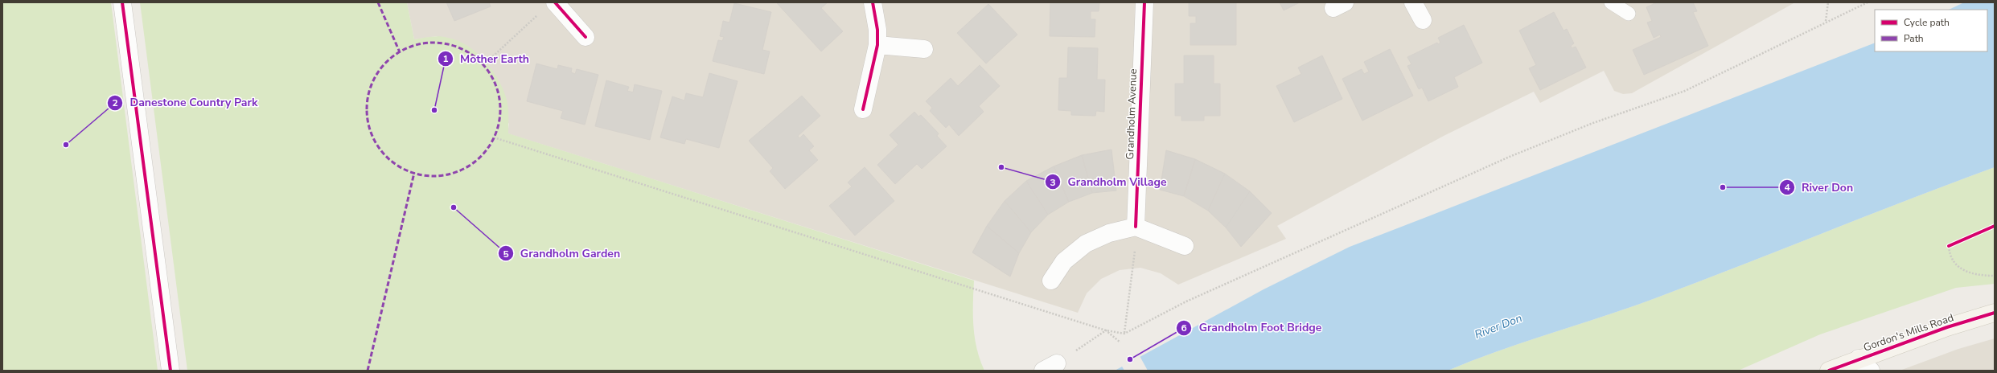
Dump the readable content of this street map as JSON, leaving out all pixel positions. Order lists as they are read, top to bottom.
{
  "streets": {
    "street": ["Grandholm Avenue", "Gordon's Mills Road"]
  },
  "water": ["River Don"],
  "places": [
    "Mother Earth",
    "Danestone Country Park",
    "Grandholm Village",
    "River Don",
    "Grandholm Garden",
    "Grandholm Foot Bridge"
  ],
  "legend": ["Cycle path", "Path"]
}
